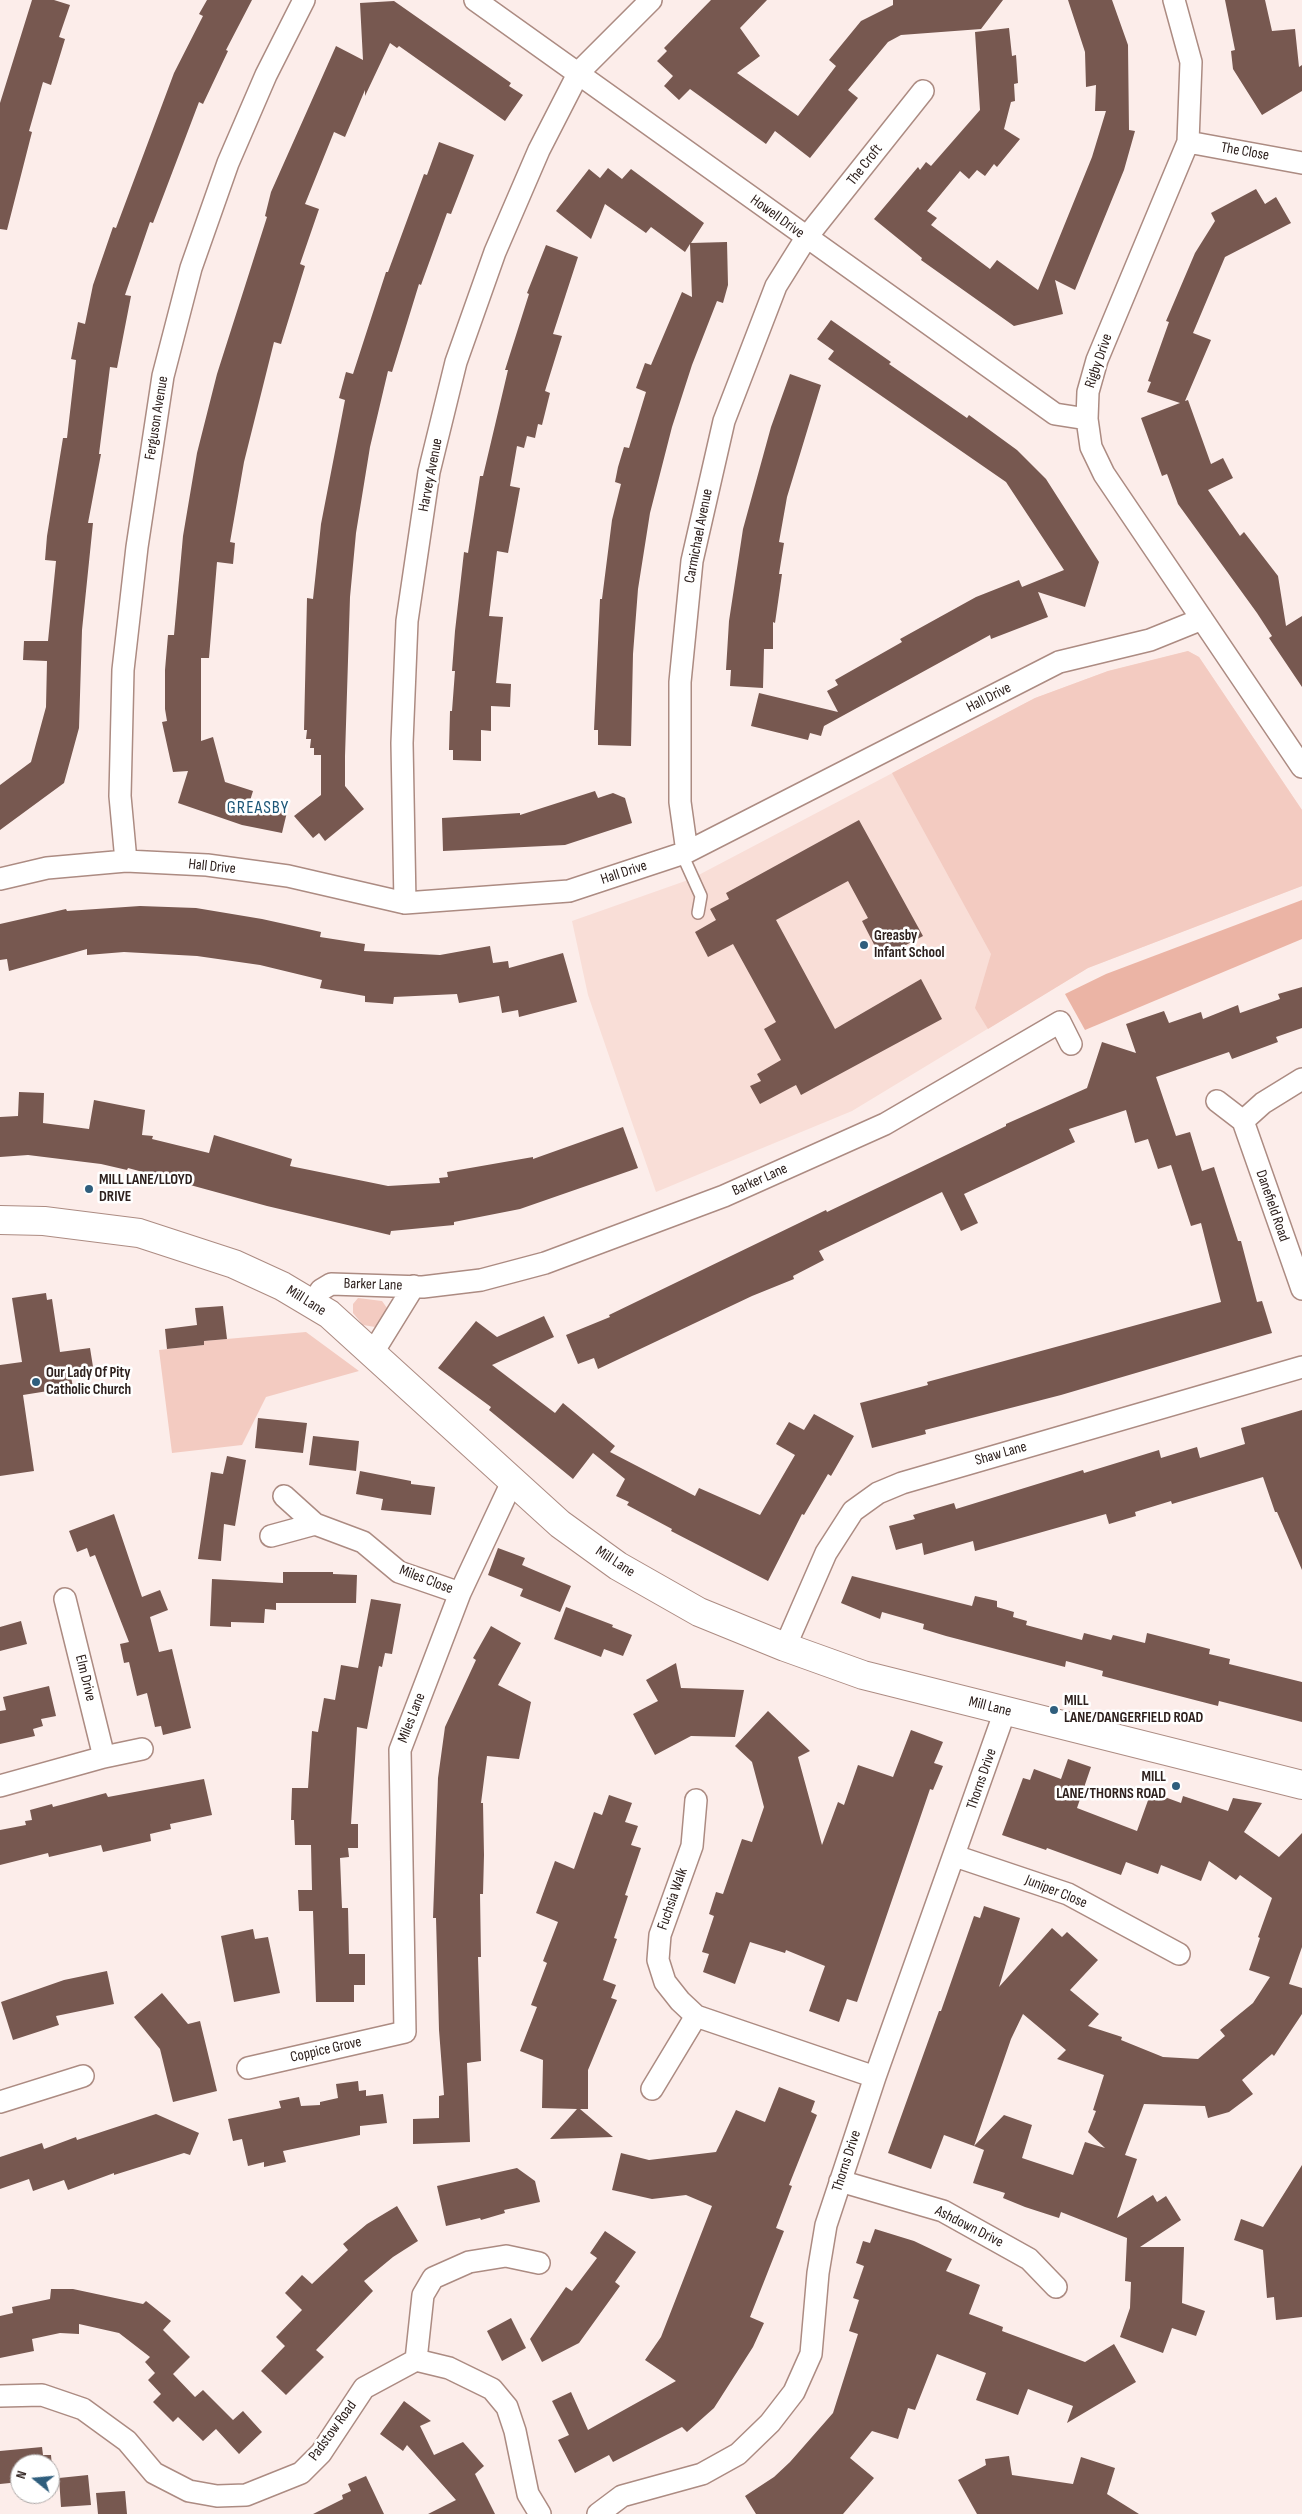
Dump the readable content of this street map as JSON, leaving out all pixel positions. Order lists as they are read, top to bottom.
{
  "streets": {
    "street": [
      "The Close",
      "The Croft",
      "Howell Drive",
      "Rigby Drive",
      "Ferguson Avenue",
      "Harvey Avenue",
      "Carmichael Avenue",
      "Hall Drive",
      "Barker Lane",
      "Danefield Road",
      "Mill Lane",
      "Shaw Lane",
      "Miles Close",
      "Elm Drive",
      "Miles Lane",
      "Thorns Drive",
      "Juniper Close",
      "Fuchsia Walk",
      "Coppice Grove",
      "Ashdown Drive",
      "Padstow Road"
    ]
  },
  "crossings": [
    ["The Close", "Rigby Drive"],
    ["The Croft", "Howell Drive"],
    ["The Croft", "Carmichael Avenue"],
    ["Howell Drive", "Rigby Drive"],
    ["Howell Drive", "Harvey Avenue"],
    ["Howell Drive", "Carmichael Avenue"],
    ["Rigby Drive", "Hall Drive"],
    ["Ferguson Avenue", "Hall Drive"],
    ["Harvey Avenue", "Hall Drive"],
    ["Carmichael Avenue", "Hall Drive"],
    ["Barker Lane", "Mill Lane"],
    ["Mill Lane", "Shaw Lane"],
    ["Mill Lane", "Miles Lane"],
    ["Mill Lane", "Thorns Drive"],
    ["Miles Close", "Miles Lane"],
    ["Miles Lane", "Coppice Grove"],
    ["Thorns Drive", "Juniper Close"],
    ["Thorns Drive", "Fuchsia Walk"],
    ["Thorns Drive", "Ashdown Drive"]
  ],
  "districts": ["GREASBY"],
  "places": [
    "Greasby Infant School",
    "MILL LANE/LLOYD DRIVE",
    "Our Lady Of Pity Catholic Church",
    "MILL LANE/DANGERFIELD ROAD",
    "MILL LANE/THORNS ROAD"
  ],
  "north": "left"
}
